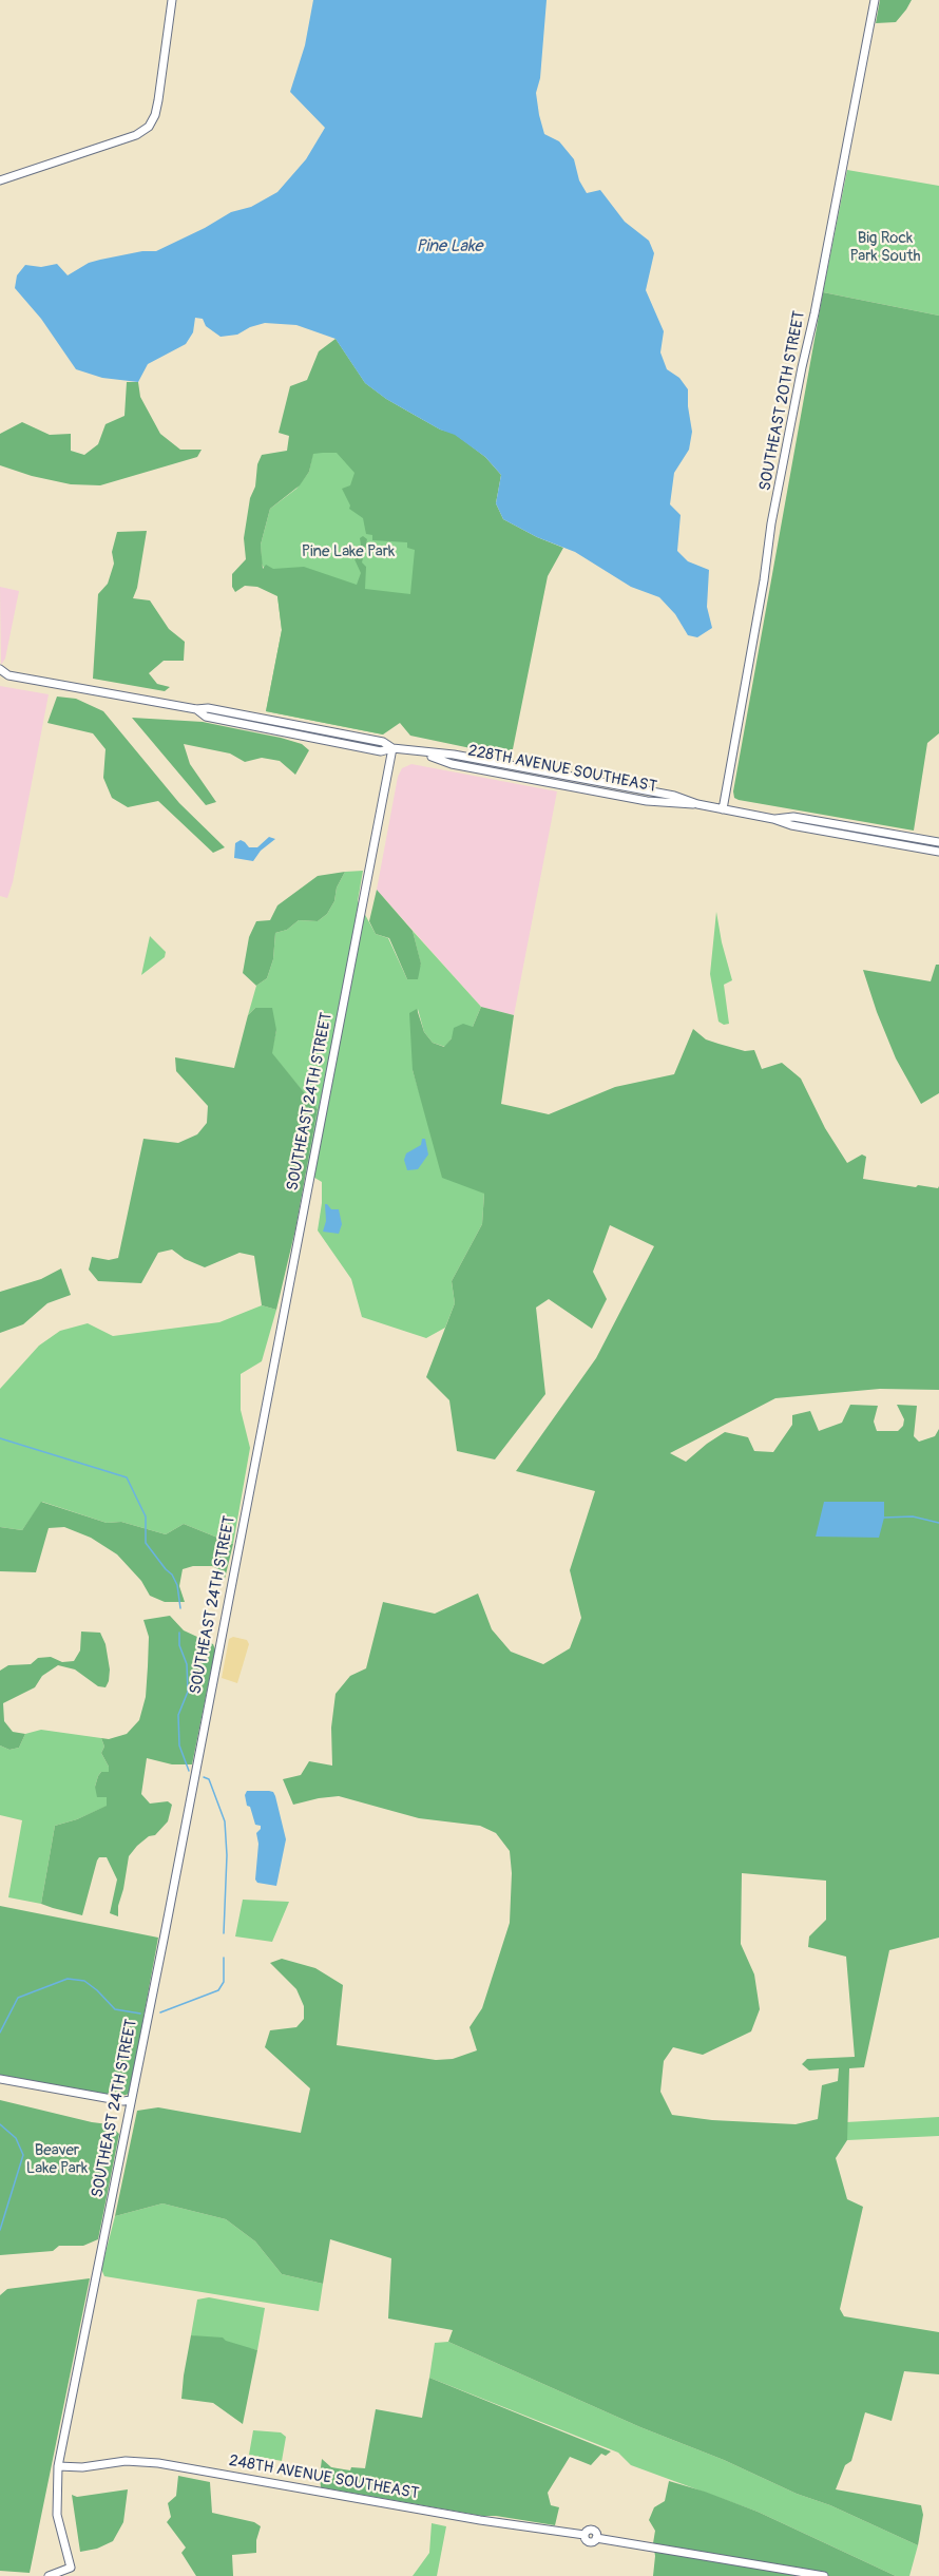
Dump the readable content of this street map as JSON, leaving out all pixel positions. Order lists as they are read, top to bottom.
{
  "streets": {
    "street": [
      "SOUTHEAST 20TH STREET",
      "228TH AVENUE SOUTHEAST",
      "SOUTHEAST 24TH STREET",
      "248TH AVENUE SOUTHEAST"
    ]
  },
  "crossings": [
    ["SOUTHEAST 20TH STREET", "228TH AVENUE SOUTHEAST"],
    ["228TH AVENUE SOUTHEAST", "SOUTHEAST 24TH STREET"],
    ["SOUTHEAST 24TH STREET", "248TH AVENUE SOUTHEAST"]
  ],
  "water": ["Pine Lake"],
  "parks": ["Big Rock Park South", "Pine Lake Park", "Beaver Lake Park"]
}
